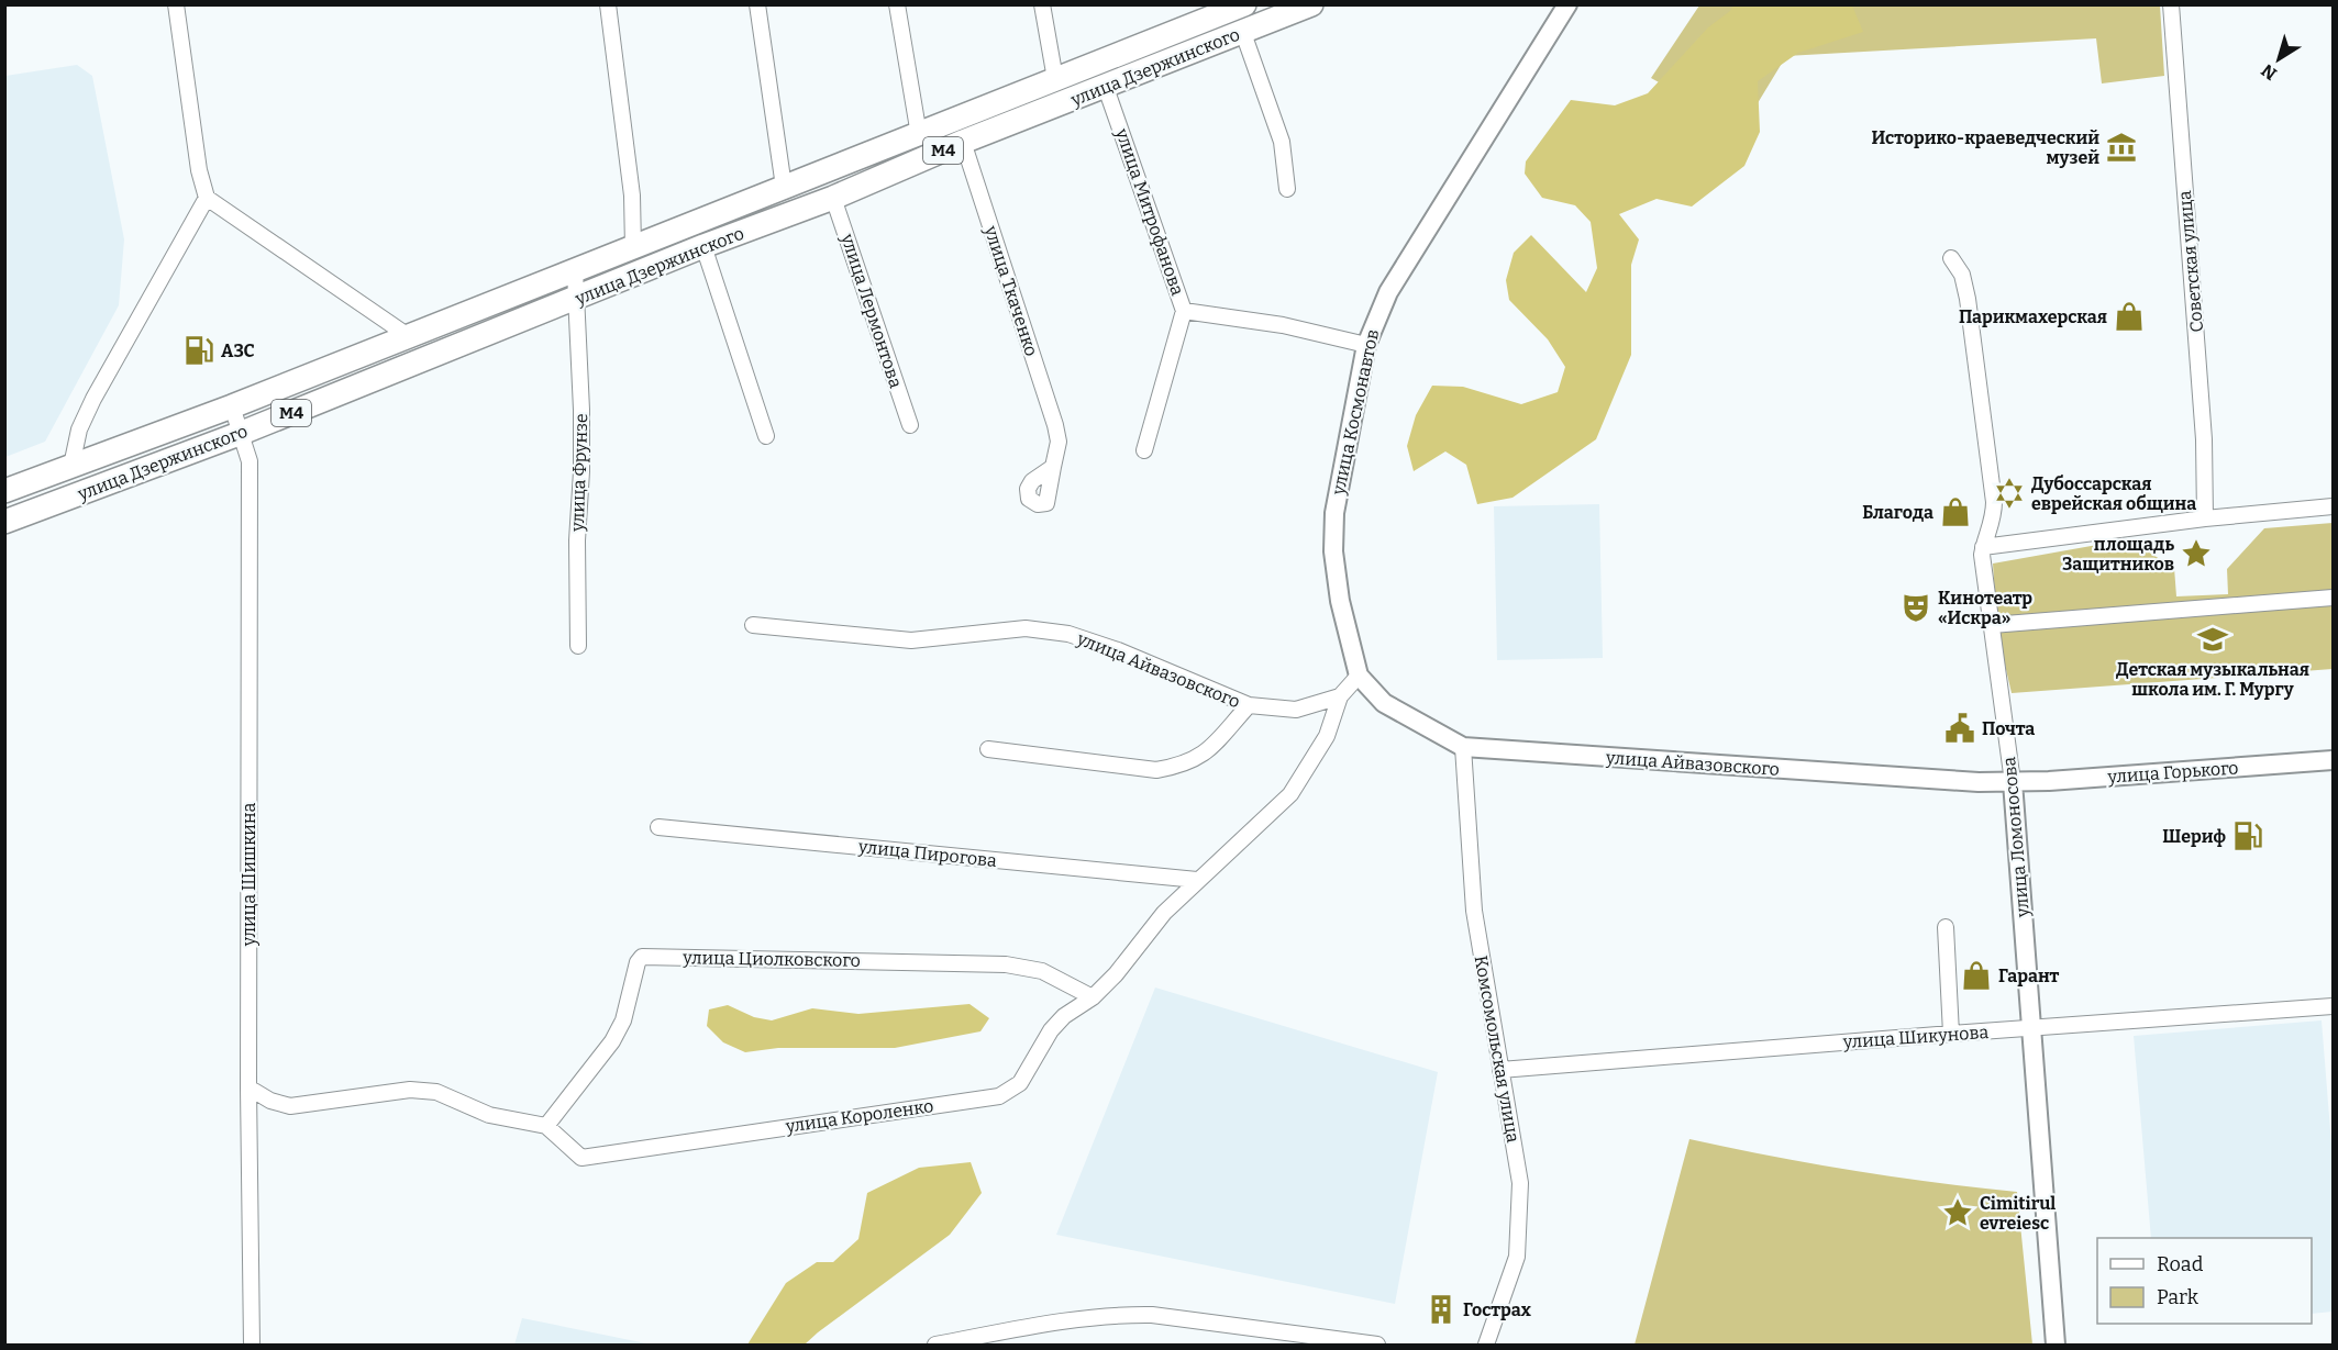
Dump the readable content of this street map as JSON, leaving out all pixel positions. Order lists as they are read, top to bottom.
{
  "streets": {
    "highway": ["улица Дзержинского", "M4"],
    "street": [
      "улица Митрофанова",
      "Советская улица",
      "улица Ткаченко",
      "улица Лермонтова",
      "улица Космонавтов",
      "улица Фрунзе",
      "улица Айвазовского",
      "улица Горького",
      "улица Ломоносова",
      "улица Пирогова",
      "улица Шишкина",
      "улица Циолковского",
      "улица Шикунова",
      "Комсомольская улица",
      "улица Короленко"
    ]
  },
  "crossings": [
    ["улица Дзержинского", "улица Митрофанова"],
    ["улица Дзержинского", "улица Ткаченко"],
    ["улица Дзержинского", "улица Лермонтова"],
    ["улица Дзержинского", "улица Фрунзе"],
    ["улица Дзержинского", "улица Шишкина"],
    ["улица Митрофанова", "улица Космонавтов"],
    ["улица Космонавтов", "улица Айвазовского"],
    ["улица Айвазовского", "улица Горького"],
    ["улица Айвазовского", "улица Ломоносова"],
    ["улица Айвазовского", "Комсомольская улица"],
    ["улица Горького", "улица Ломоносова"],
    ["улица Ломоносова", "улица Шикунова"],
    ["улица Циолковского", "улица Короленко"],
    ["улица Шикунова", "Комсомольская улица"]
  ],
  "places": {
    "museum": ["Историко-краеведческий музей"],
    "shop": ["Парикмахерская", "Благода", "Гарант"],
    "fuel station": ["АЗС", "Шериф"],
    "synagogue": ["Дубоссарская еврейская община"],
    "place": ["площадь Защитников", "Cimitirul evreiesc"],
    "theatre": ["Кинотеатр «Искра»"],
    "school or university": ["Детская музыкальная школа им. Г. Мургу"],
    "public building": ["Почта"],
    "building": ["Гострах"]
  },
  "legend": ["Road", "Park"],
  "north": "bottom left"
}
